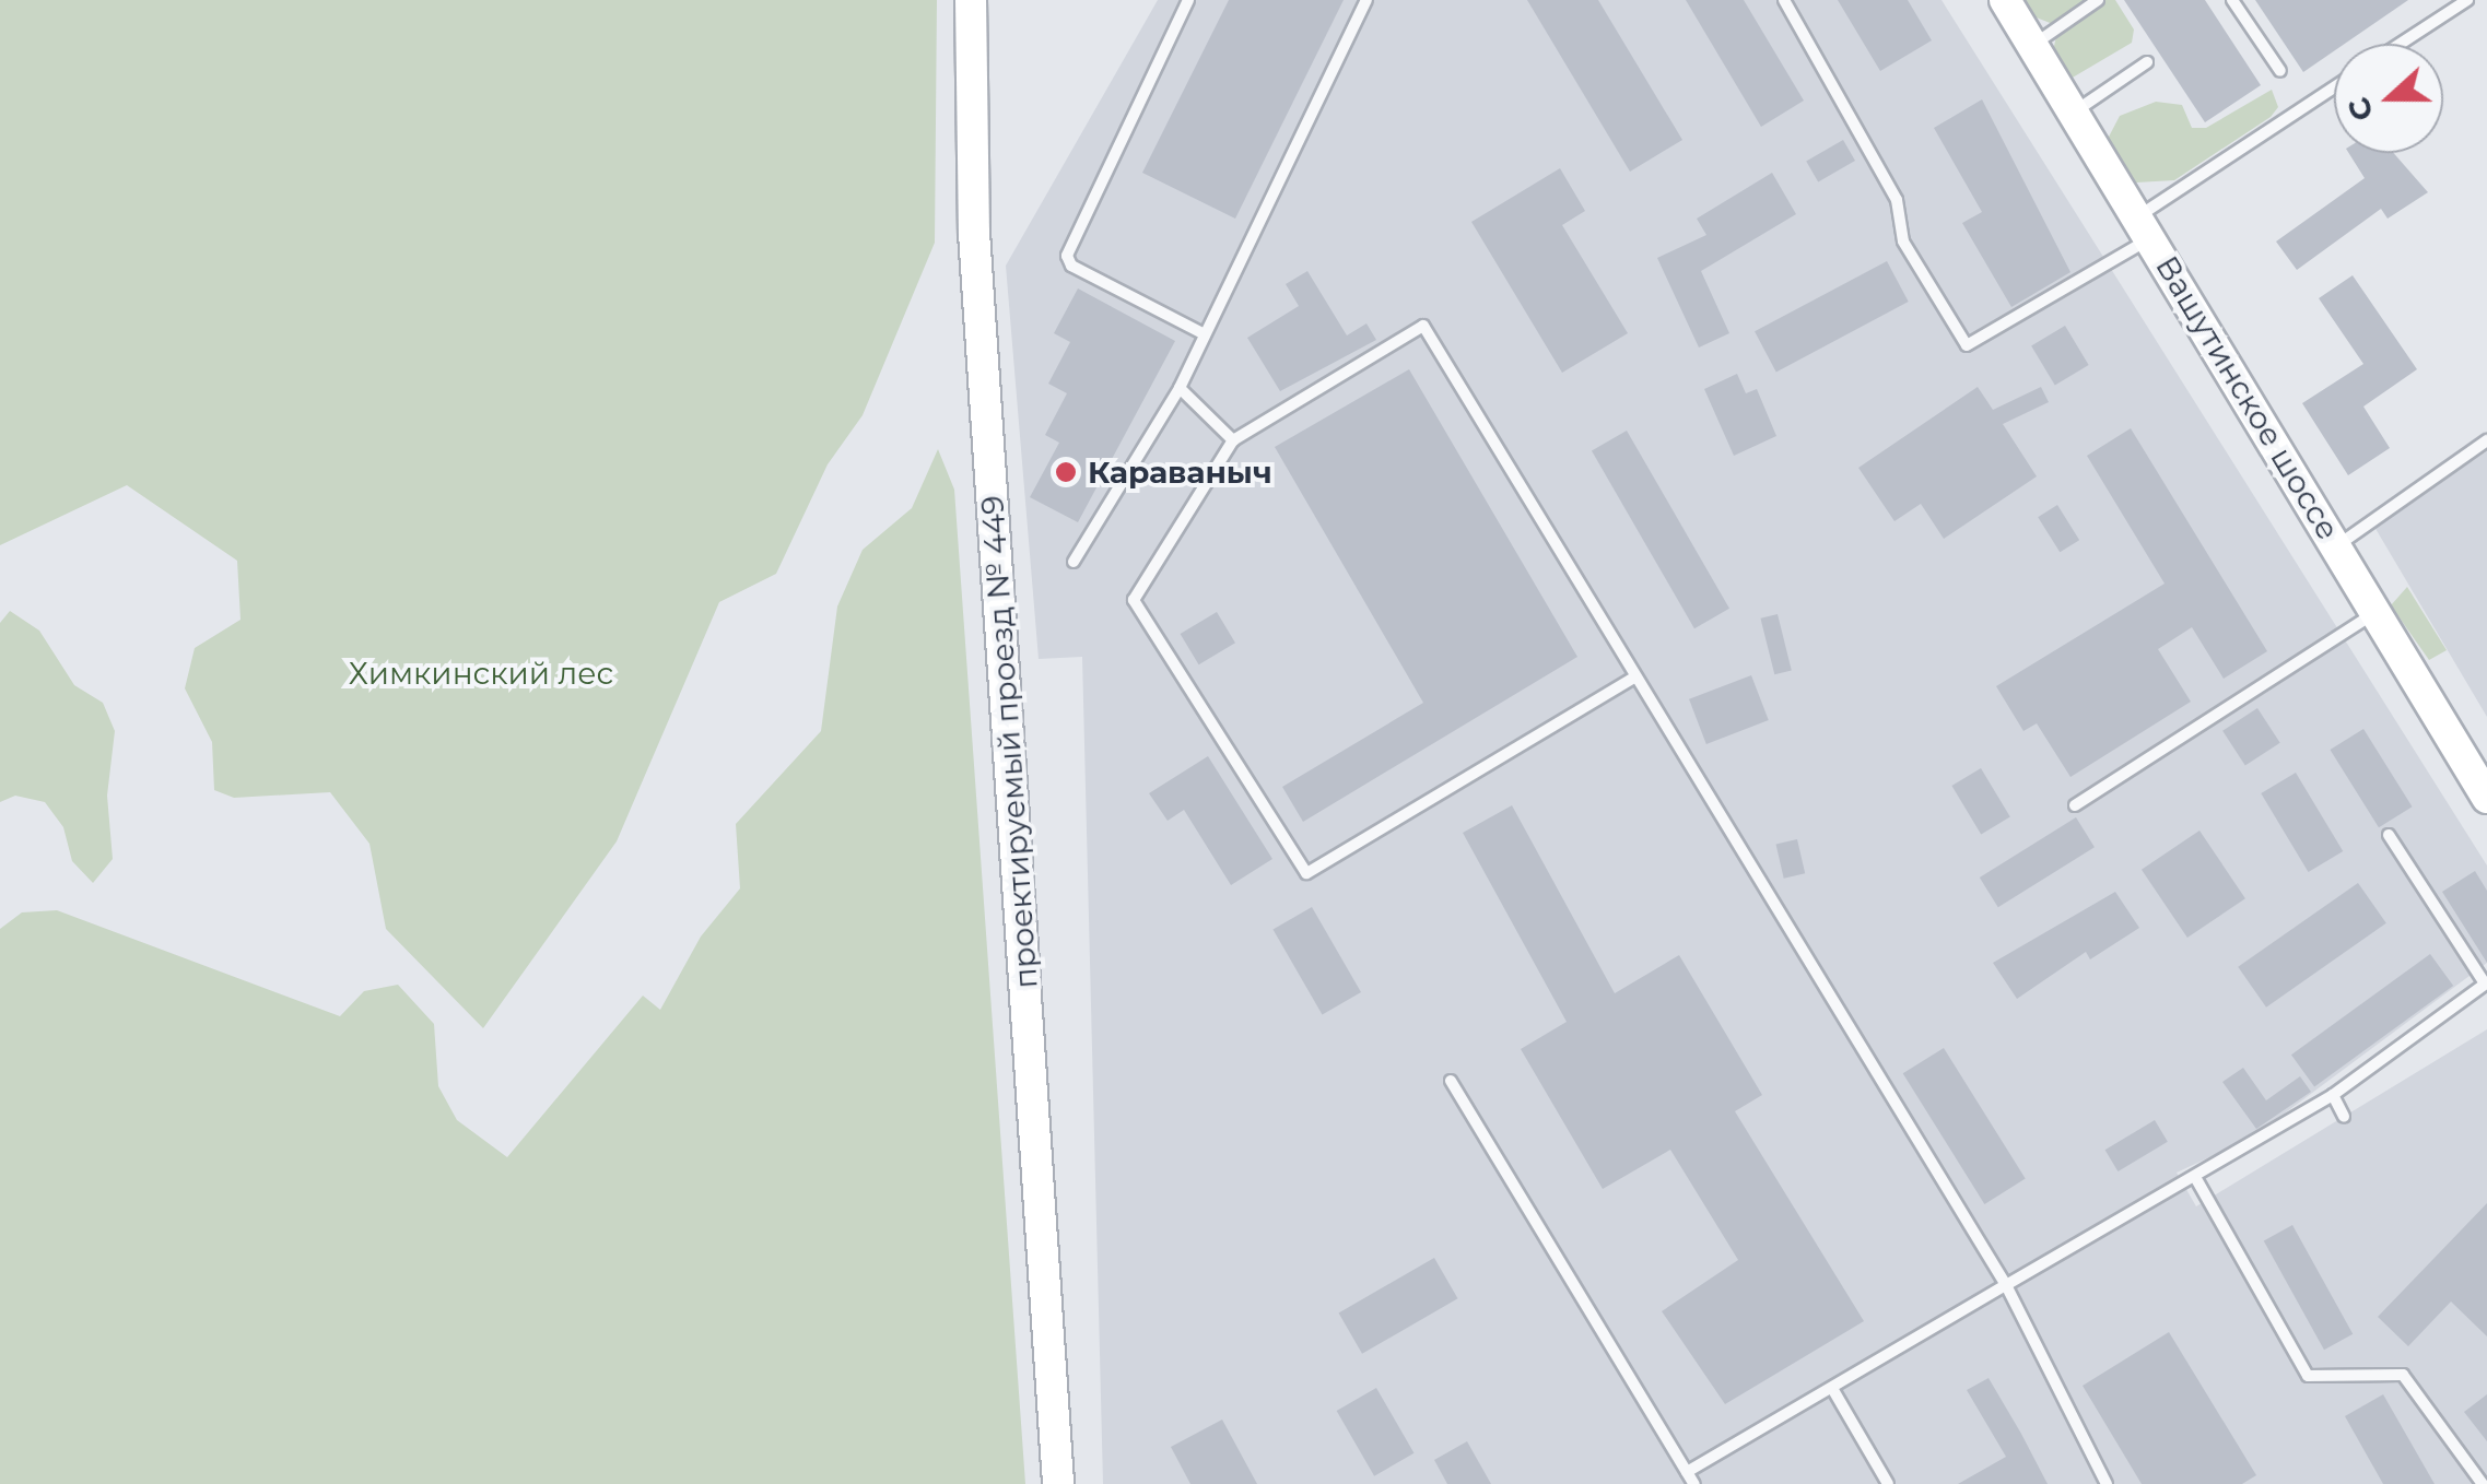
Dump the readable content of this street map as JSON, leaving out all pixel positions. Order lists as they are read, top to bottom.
{
  "streets": {
    "street": ["Вашутинское шоссе", "проектируемый проезд № 449"]
  },
  "parks": ["Химкинский лес"],
  "places": ["Караваныч"],
  "north": "left"
}
